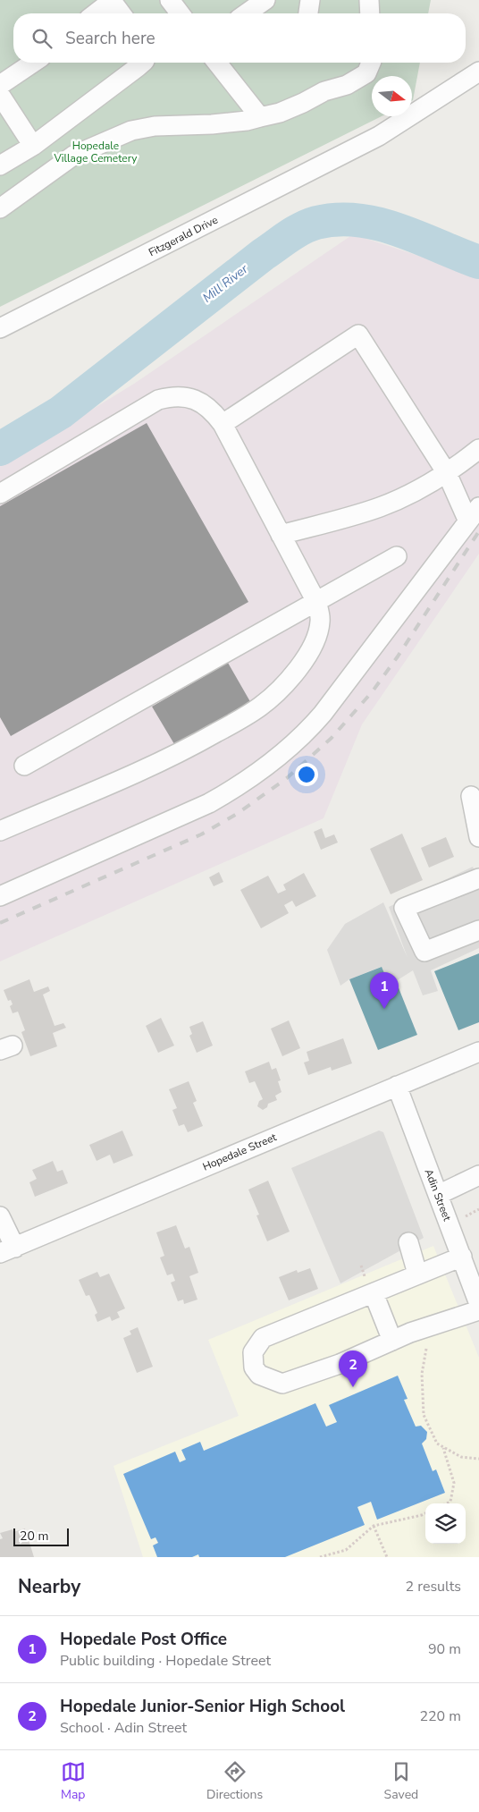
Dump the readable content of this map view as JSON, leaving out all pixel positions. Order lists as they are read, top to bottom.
{
  "streets": {
    "street": ["Fitzgerald Drive", "Hopedale Street", "Adin Street"]
  },
  "crossings": [
    ["Hopedale Street", "Adin Street"]
  ],
  "water": ["Mill River"],
  "parks": ["Hopedale Village Cemetery"],
  "scale_bar": "20 m",
  "north": "right",
  "page": {
    "search": "Search here",
    "pins": ["1", "2"],
    "scale": "20 m",
    "heading": ["Nearby", "2 results"],
    "list": [
      {
        "mark": "1",
        "name": "Hopedale Post Office",
        "note": "Public building · Hopedale Street",
        "value": "90 m"
      },
      {
        "mark": "2",
        "name": "Hopedale Junior-Senior High School",
        "note": "School · Adin Street",
        "value": "220 m"
      }
    ],
    "nav": ["Map", "Directions", "Saved"]
  }
}
